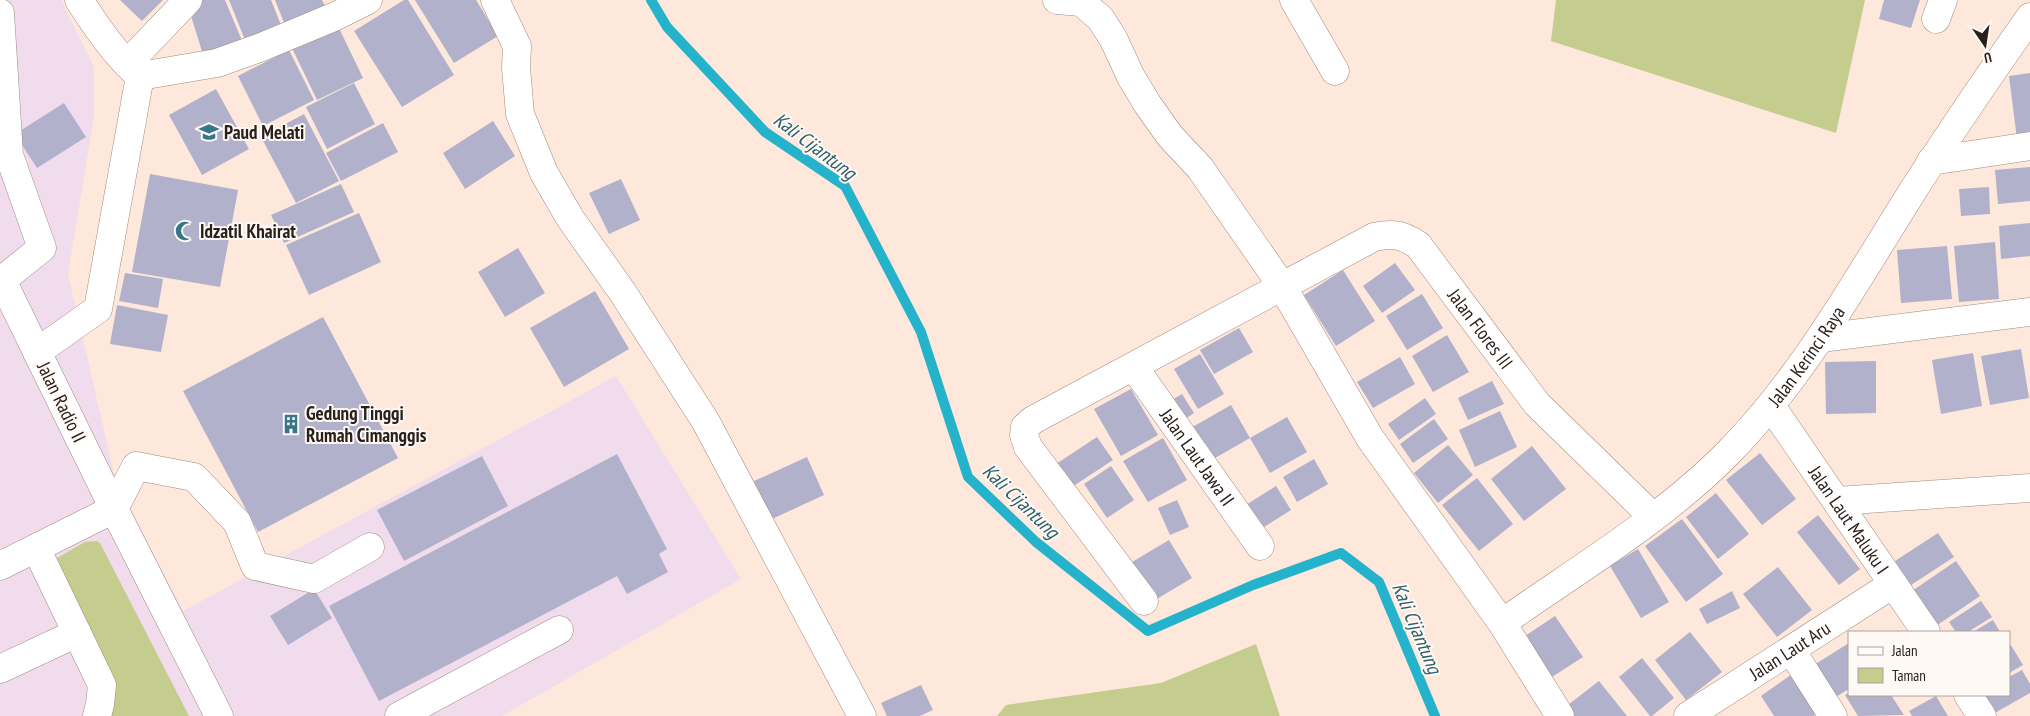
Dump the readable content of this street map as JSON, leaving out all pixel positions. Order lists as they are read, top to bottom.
{
  "streets": {
    "street": [
      "Jalan Flores III",
      "Jalan Kerinci Raya",
      "Jalan Radio II",
      "Jalan Laut Jawa II",
      "Jalan Laut Maluku I",
      "Jalan Laut Aru"
    ]
  },
  "crossings": [
    ["Jalan Flores III", "Jalan Kerinci Raya"],
    ["Jalan Flores III", "Jalan Laut Jawa II"],
    ["Jalan Kerinci Raya", "Jalan Laut Maluku I"],
    ["Jalan Laut Maluku I", "Jalan Laut Aru"]
  ],
  "water": ["Kali Cijantung"],
  "places": {
    "school or university": ["Paud Melati"],
    "mosque": ["Idzatil Khairat"],
    "building": ["Gedung Tinggi Rumah Cimanggis"]
  },
  "legend": ["Jalan", "Taman"],
  "north": "bottom"
}
